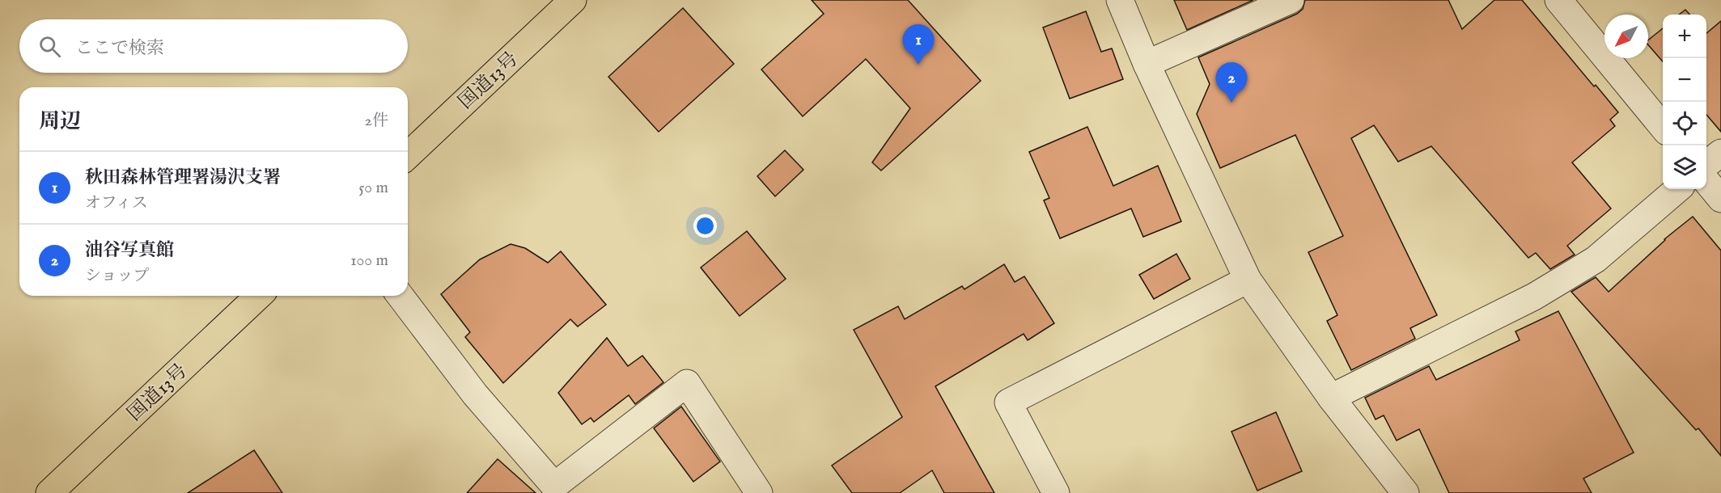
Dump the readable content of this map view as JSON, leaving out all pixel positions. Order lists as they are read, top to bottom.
{
  "streets": {
    "highway": ["国道13号"]
  },
  "north": "bottom left",
  "page": {
    "map_buttons": ["+", "−"],
    "search": "ここで検索",
    "pins": ["1", "2"],
    "heading": ["周辺", "2件"],
    "list": [
      {
        "mark": "1",
        "name": "秋田森林管理署湯沢支署",
        "note": "オフィス",
        "value": "50 m"
      },
      {
        "mark": "2",
        "name": "油谷写真館",
        "note": "ショップ",
        "value": "100 m"
      }
    ]
  }
}
